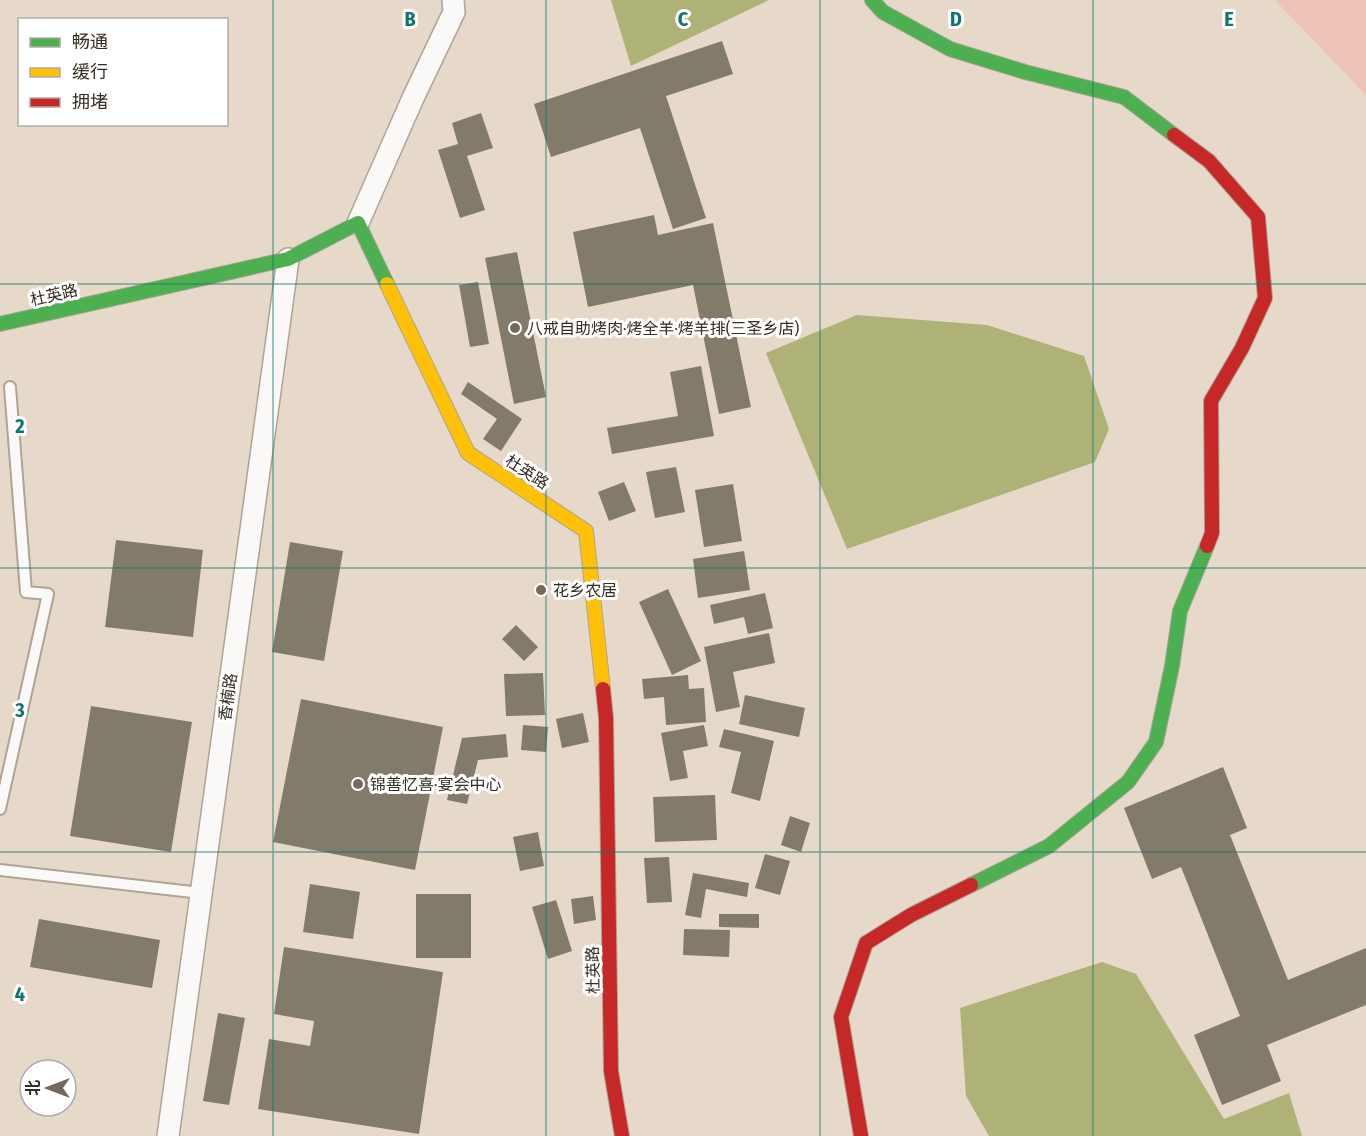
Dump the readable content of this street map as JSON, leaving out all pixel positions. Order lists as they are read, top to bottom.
{
  "streets": {
    "street": ["杜英路", "香楠路"]
  },
  "crossings": [
    ["杜英路", "香楠路"]
  ],
  "places": ["八戒自助烤肉·烤全羊·烤羊排(三圣乡店)", "花乡农居", "锦善忆喜·宴会中心"],
  "legend": ["畅通", "缓行", "拥堵"],
  "north": "left",
  "grid": {
    "columns": [
      "B",
      "C",
      "D",
      "E"
    ],
    "rows": ["2", "3", "4"]
  }
}
